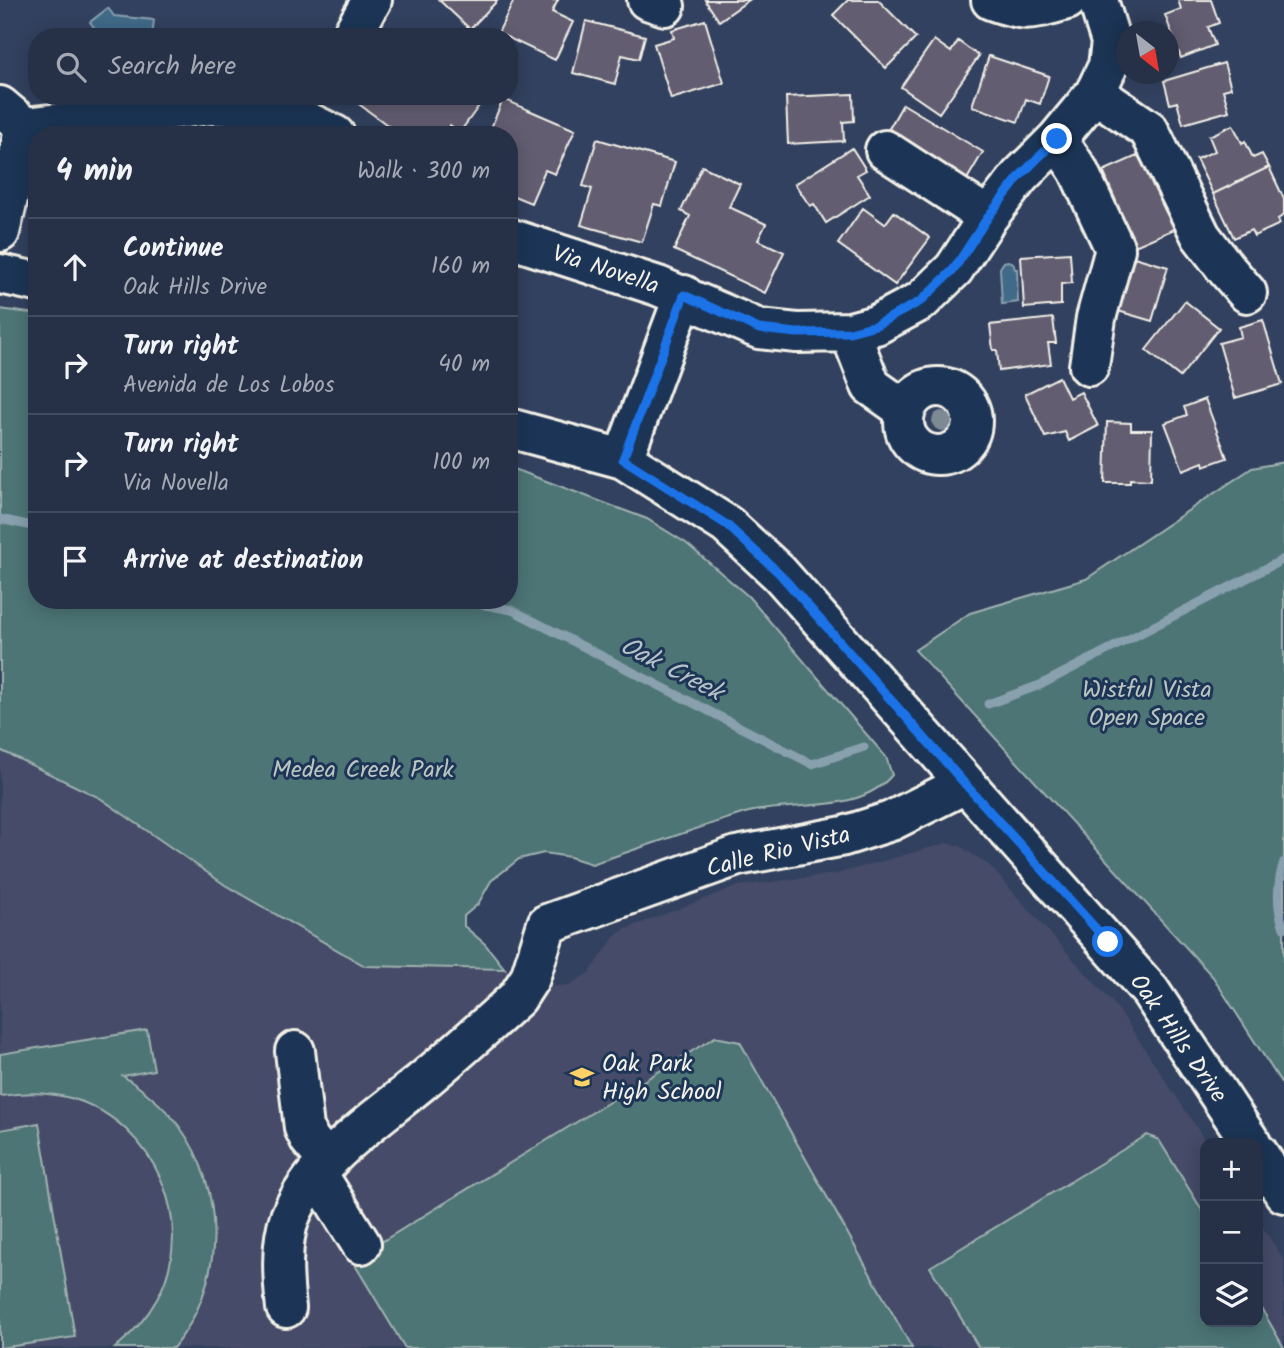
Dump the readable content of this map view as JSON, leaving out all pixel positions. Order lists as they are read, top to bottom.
{
  "streets": {
    "street": ["Via Novella", "Calle Rio Vista", "Oak Hills Drive"]
  },
  "crossings": [
    ["Calle Rio Vista", "Oak Hills Drive"]
  ],
  "water": ["Oak Creek"],
  "parks": ["Wistful Vista Open Space", "Medea Creek Park"],
  "places": {
    "school or university": ["Oak Park High School"]
  },
  "north": "bottom right",
  "page": {
    "search": "Search here",
    "heading": ["4 min", "Walk · 300 m"],
    "list": [
      ["Continue", "Oak Hills Drive", "160 m"],
      ["Turn right", "Avenida de Los Lobos", "40 m"],
      ["Turn right", "Via Novella", "100 m"],
      "Arrive at destination"
    ],
    "map_buttons": ["+", "−"]
  }
}
